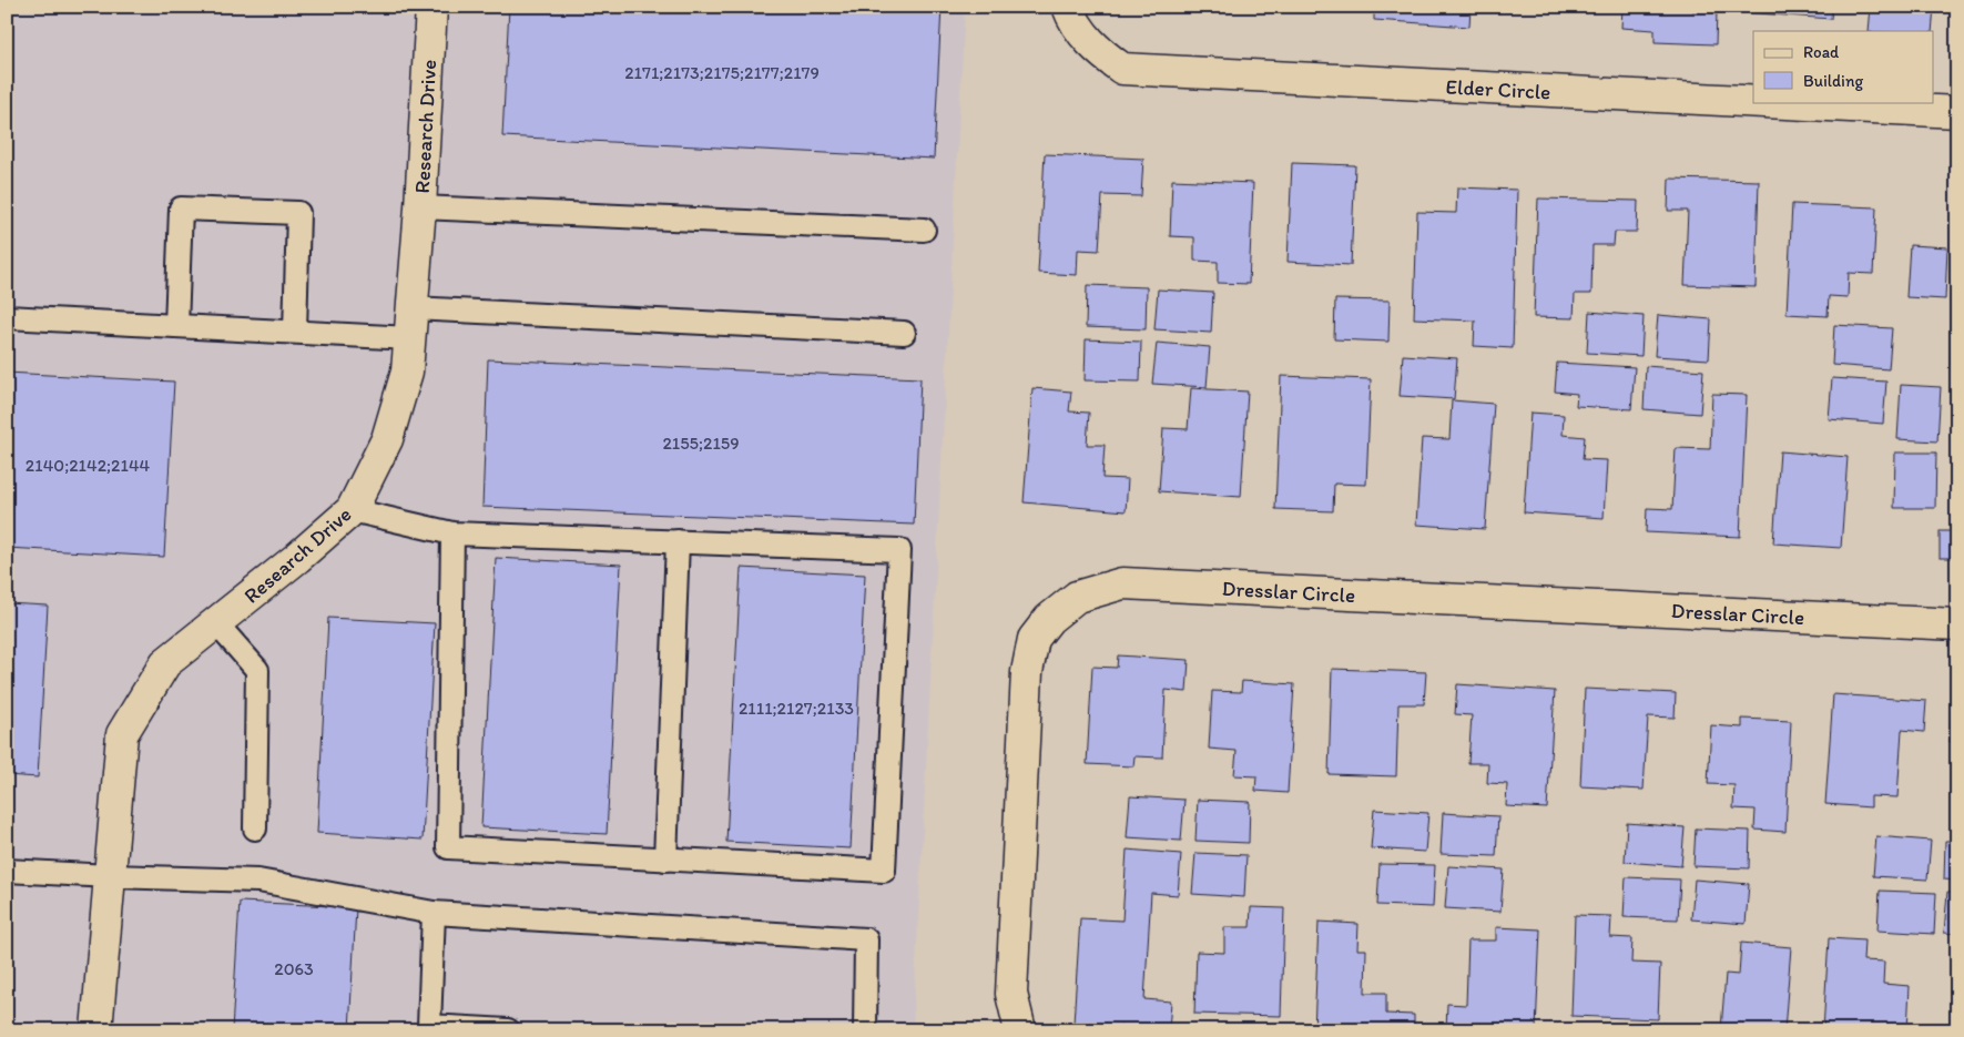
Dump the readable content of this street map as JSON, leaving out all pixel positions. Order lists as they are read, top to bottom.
{
  "streets": {
    "street": ["Elder Circle", "Research Drive", "Dresslar Circle"]
  },
  "house_numbers": [
    "2171;2173;2175;2177;2179",
    "2155;2159",
    "2140;2142;2144",
    "2111;2127;2133",
    "2063"
  ],
  "legend": ["Road", "Building"]
}
